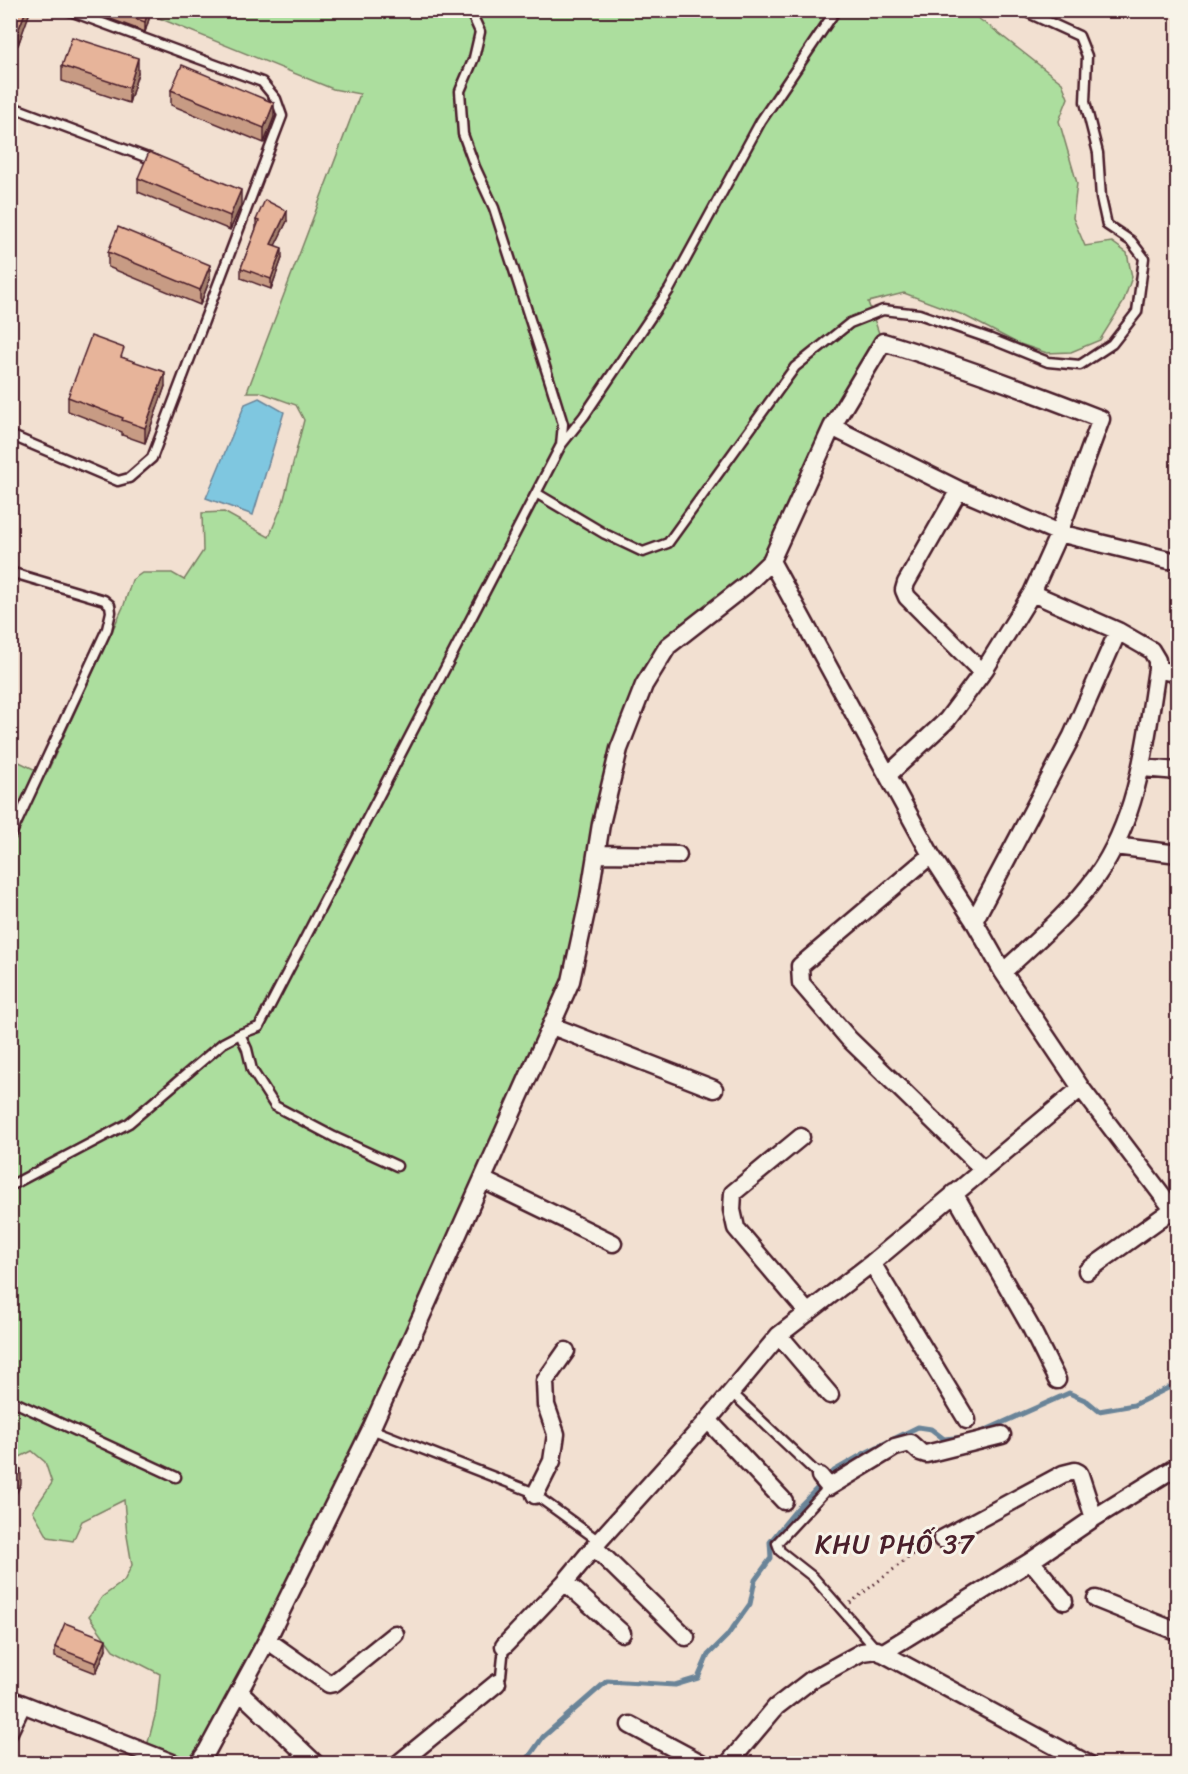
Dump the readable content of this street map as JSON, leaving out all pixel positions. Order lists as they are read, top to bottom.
{
  "districts": ["KHU PHỐ 37"]
}
